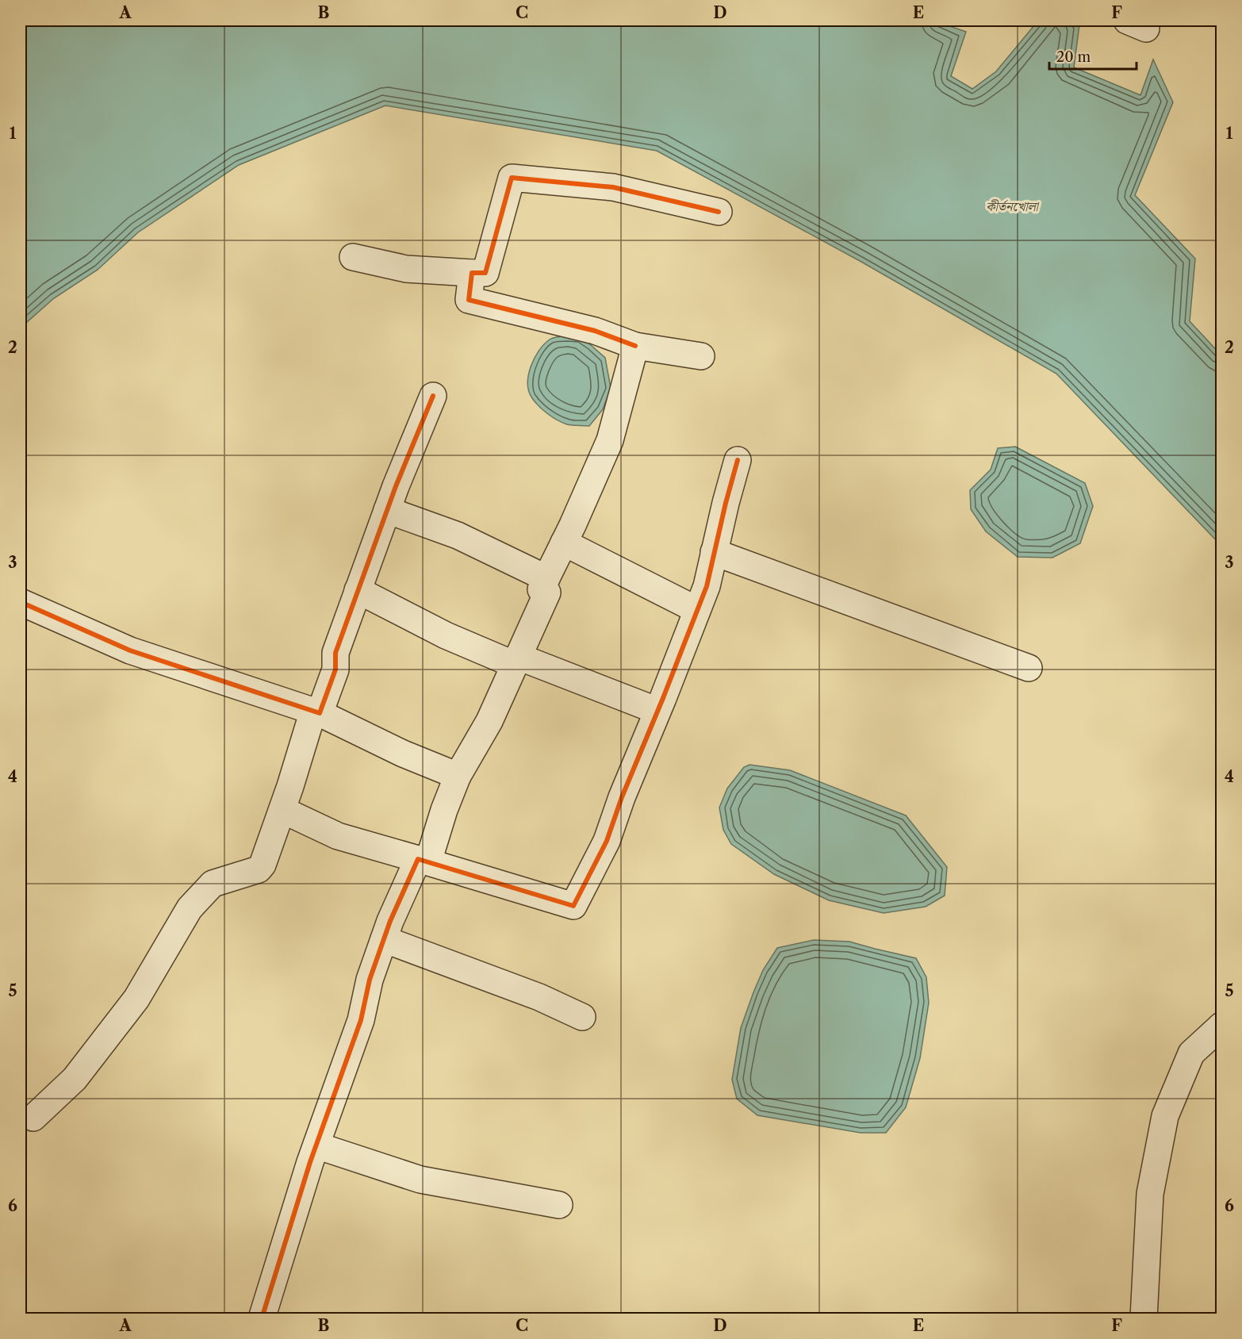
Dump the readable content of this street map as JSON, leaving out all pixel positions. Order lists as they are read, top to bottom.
{
  "water": ["কীর্তনখোলা"],
  "scale_bar": "20 m",
  "grid": {
    "columns": [
      "A",
      "B",
      "C",
      "D",
      "E",
      "F"
    ],
    "rows": [
      "1",
      "2",
      "3",
      "4",
      "5",
      "6"
    ]
  }
}
